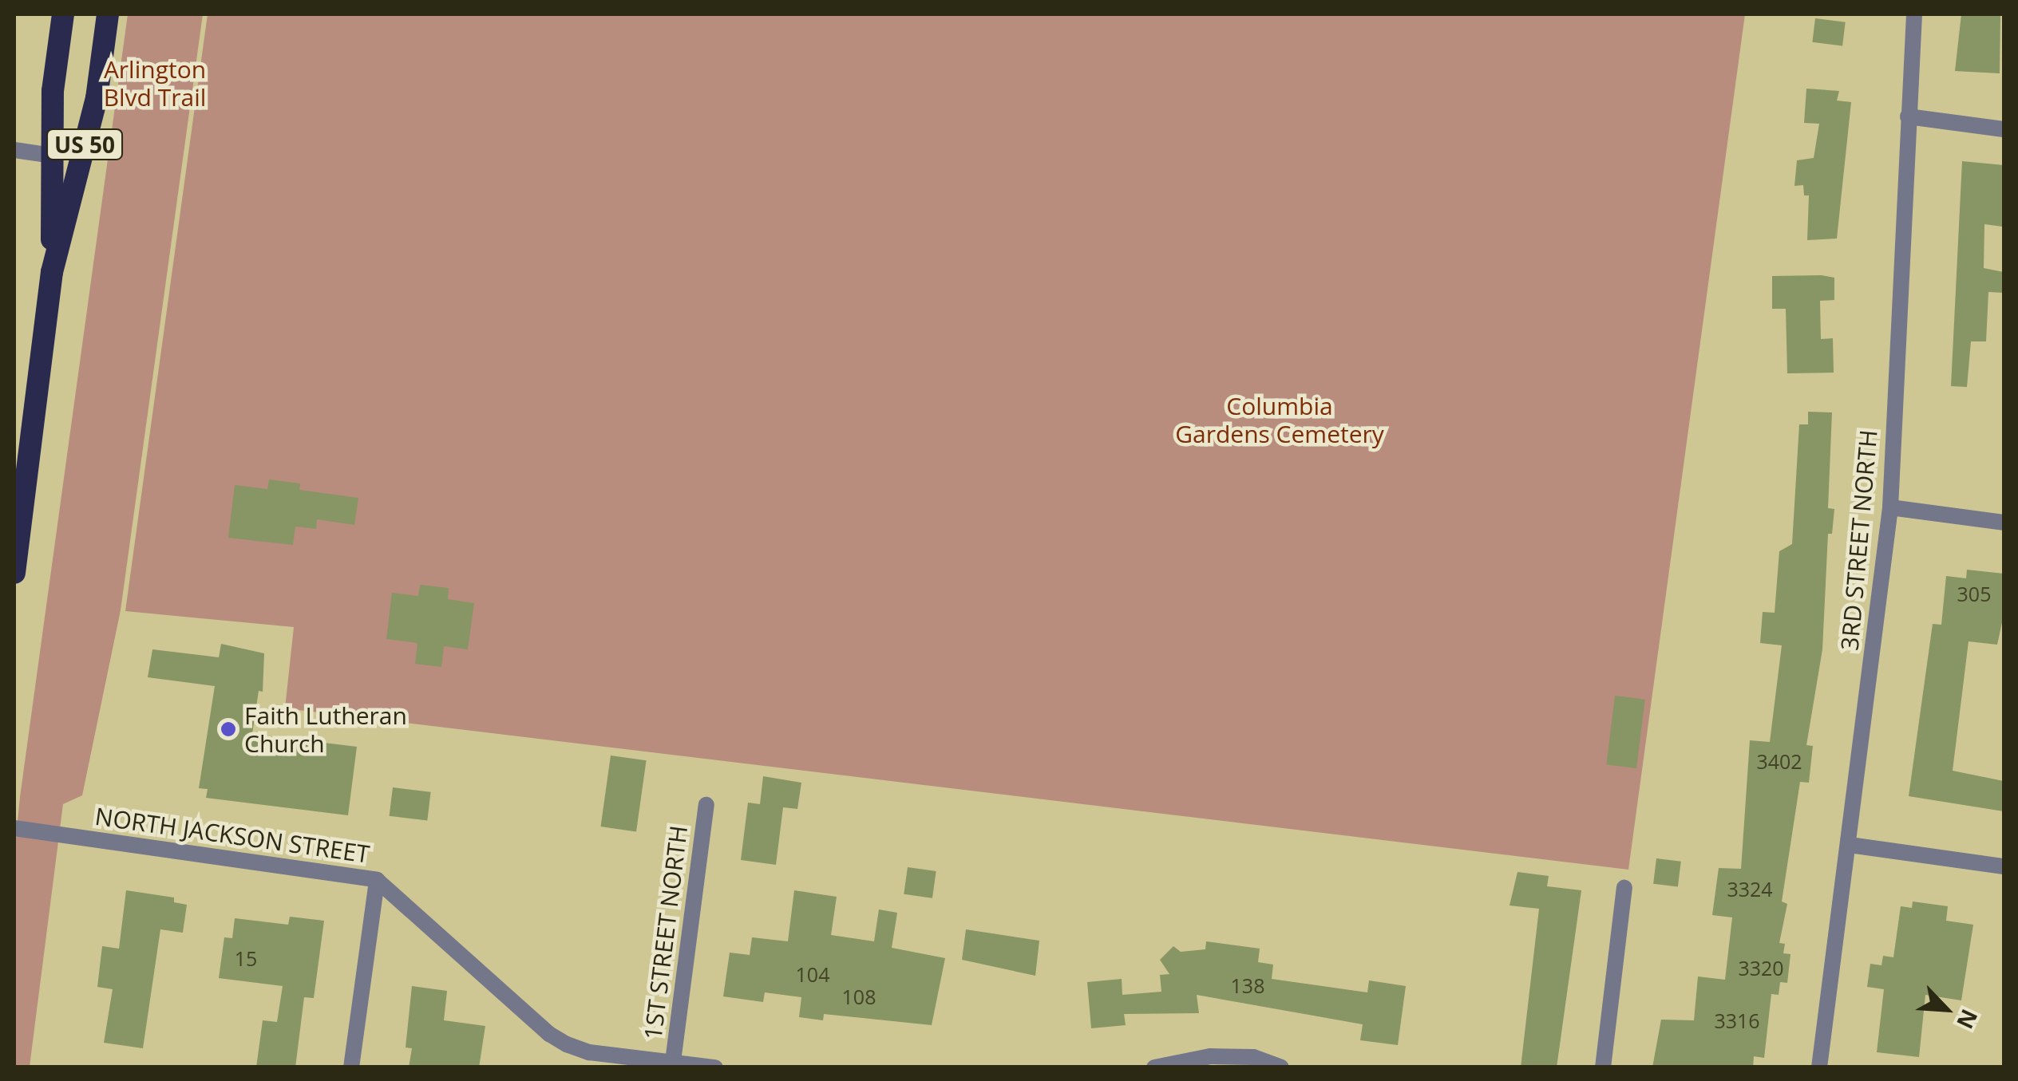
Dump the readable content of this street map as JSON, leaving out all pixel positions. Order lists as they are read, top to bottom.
{
  "streets": {
    "highway": ["US 50"],
    "street": ["3RD STREET NORTH", "NORTH JACKSON STREET", "1ST STREET NORTH"]
  },
  "crossings": [
    ["NORTH JACKSON STREET", "1ST STREET NORTH"]
  ],
  "parks": ["Arlington Blvd Trail", "Columbia Gardens Cemetery"],
  "places": ["Faith Lutheran Church"],
  "house_numbers": [
    "305",
    "3402",
    "3324",
    "15",
    "3320",
    "104",
    "138",
    "108",
    "3316"
  ],
  "north": "bottom right"
}
